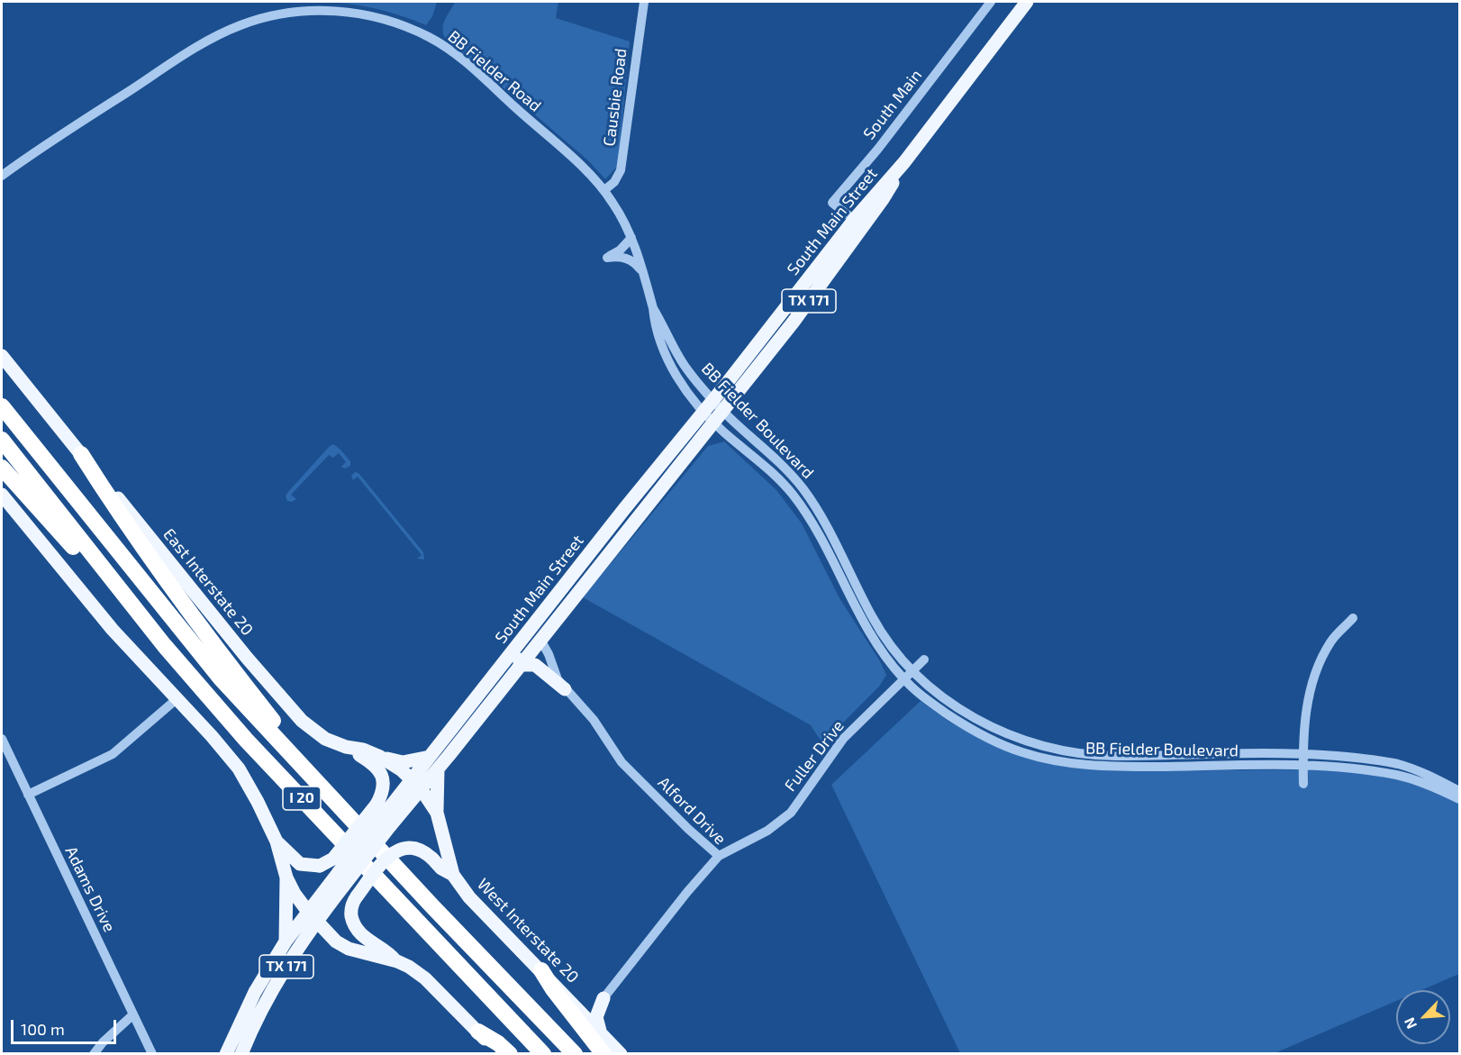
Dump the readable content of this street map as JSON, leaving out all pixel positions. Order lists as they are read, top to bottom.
{
  "streets": {
    "highway": ["I 20"],
    "main road": [
      "South Main Street",
      "TX 171",
      "East Interstate 20",
      "West Interstate 20"
    ],
    "street": [
      "BB Fielder Road",
      "Causbie Road",
      "South Main",
      "BB Fielder Boulevard",
      "Fuller Drive",
      "Alford Drive",
      "Adams Drive"
    ]
  },
  "crossings": [
    ["BB Fielder Road", "Causbie Road"],
    ["BB Fielder Road", "BB Fielder Boulevard"],
    ["South Main", "South Main Street"],
    ["South Main Street", "BB Fielder Boulevard"],
    ["South Main Street", "East Interstate 20"],
    ["South Main Street", "Alford Drive"],
    ["South Main Street", "West Interstate 20"],
    ["BB Fielder Boulevard", "Fuller Drive"],
    ["East Interstate 20", "West Interstate 20"],
    ["Fuller Drive", "Alford Drive"]
  ],
  "scale_bar": "100 m",
  "north": "bottom left"
}
